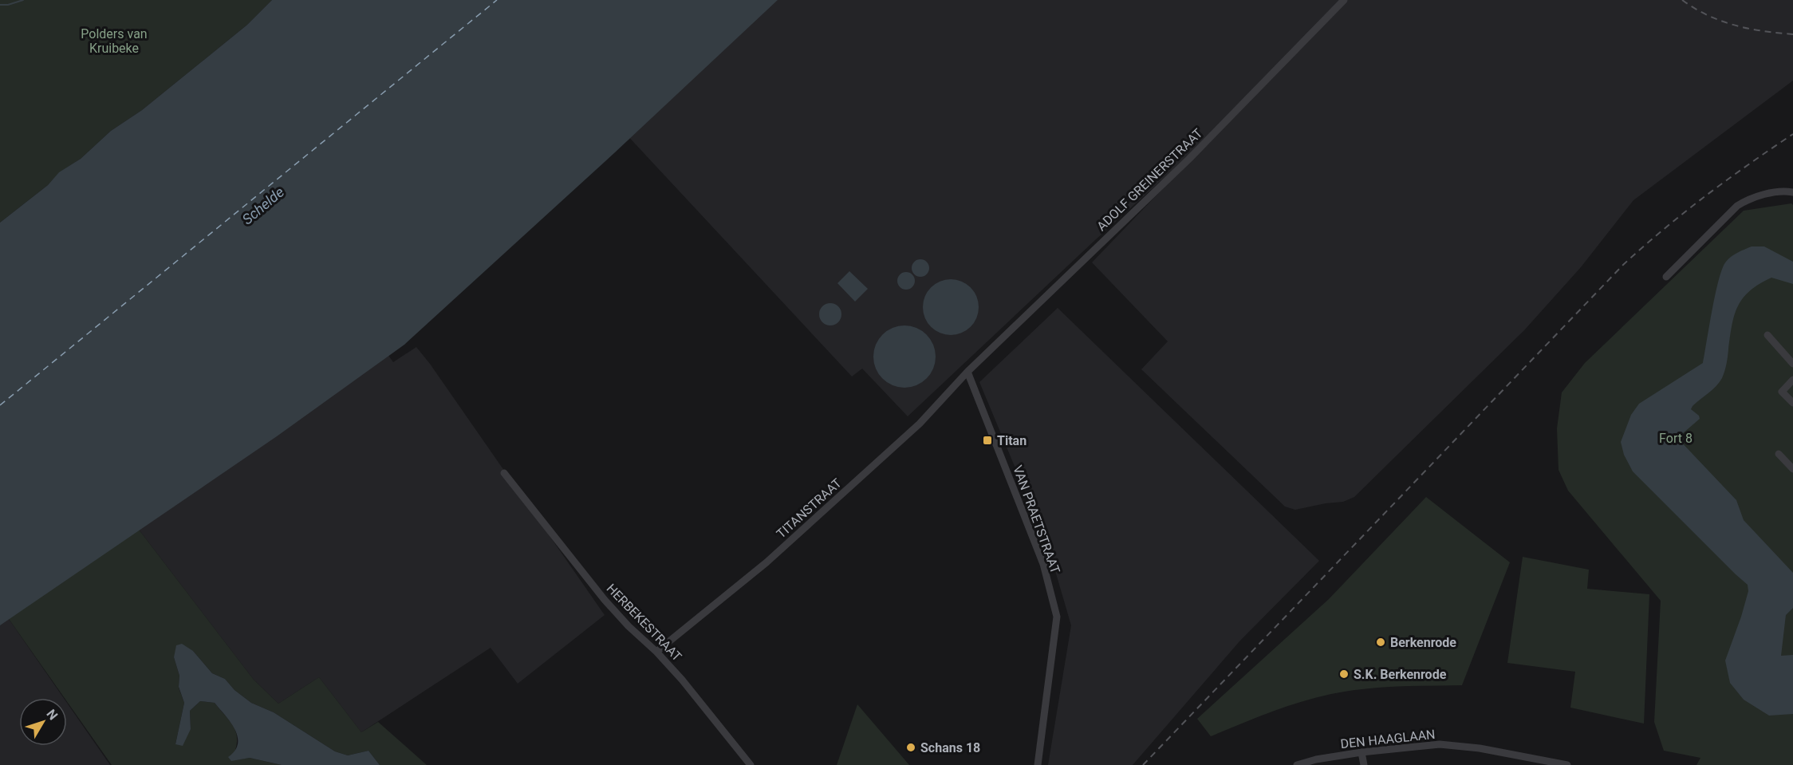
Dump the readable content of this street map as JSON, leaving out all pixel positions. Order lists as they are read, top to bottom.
{
  "streets": {
    "street": [
      "ADOLF GREINERSTRAAT",
      "TITANSTRAAT",
      "VAN PRAETSTRAAT",
      "HERBEKESTRAAT",
      "DEN HAAGLAAN"
    ]
  },
  "crossings": [
    ["ADOLF GREINERSTRAAT", "TITANSTRAAT"],
    ["ADOLF GREINERSTRAAT", "VAN PRAETSTRAAT"],
    ["TITANSTRAAT", "VAN PRAETSTRAAT"],
    ["TITANSTRAAT", "HERBEKESTRAAT"]
  ],
  "water": ["Schelde"],
  "parks": ["Polders van Kruibeke", "Fort 8"],
  "places": {
    "transit": ["Titan"],
    "other": ["Berkenrode", "S.K. Berkenrode", "Schans 18"]
  },
  "north": "top right"
}
